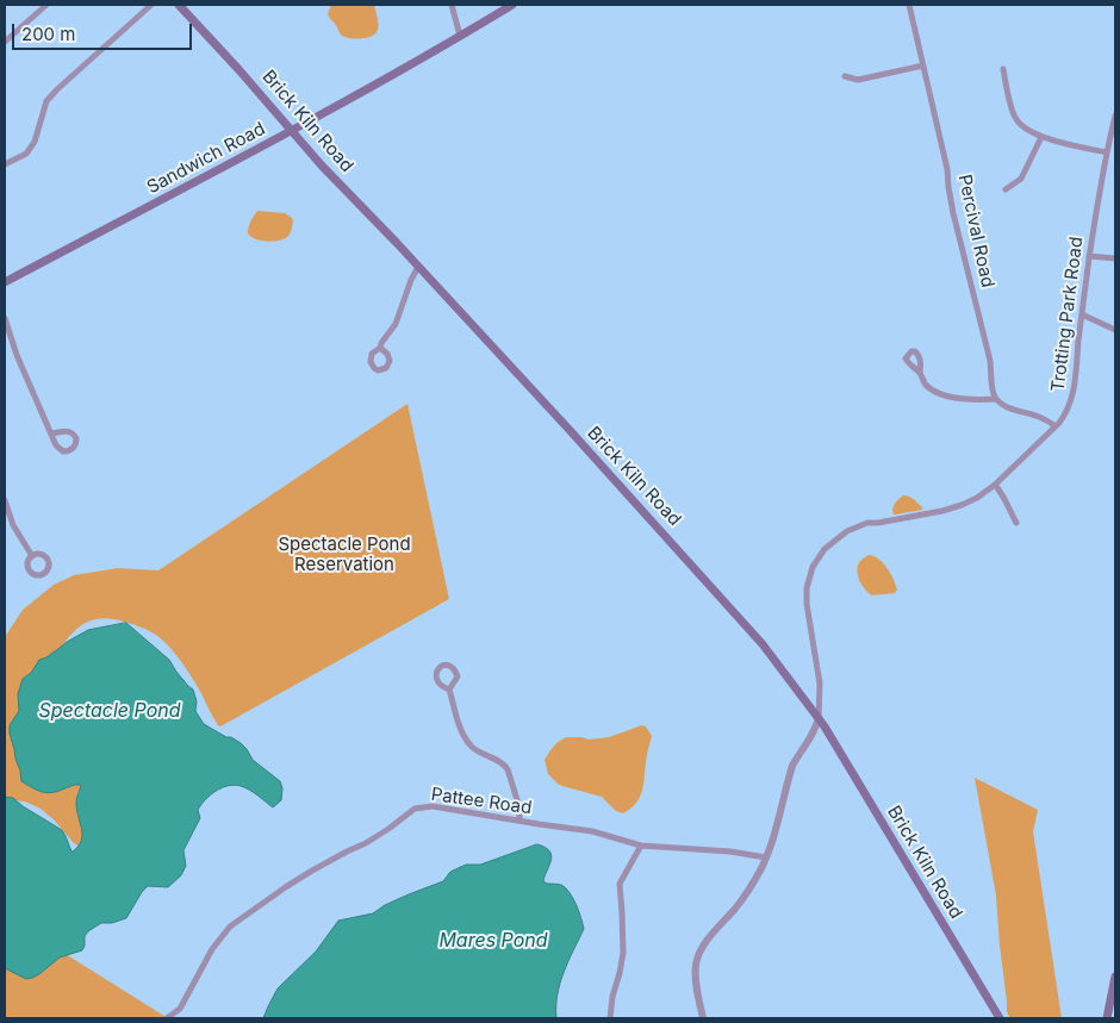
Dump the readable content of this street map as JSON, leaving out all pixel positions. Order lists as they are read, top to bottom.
{
  "streets": {
    "main road": ["Brick Kiln Road", "Sandwich Road"],
    "street": ["Percival Road", "Trotting Park Road", "Pattee Road"]
  },
  "crossings": [
    ["Brick Kiln Road", "Sandwich Road"],
    ["Brick Kiln Road", "Trotting Park Road"]
  ],
  "water": ["Spectacle Pond", "Mares Pond"],
  "parks": ["Spectacle Pond Reservation"],
  "scale_bar": "200 m"
}
